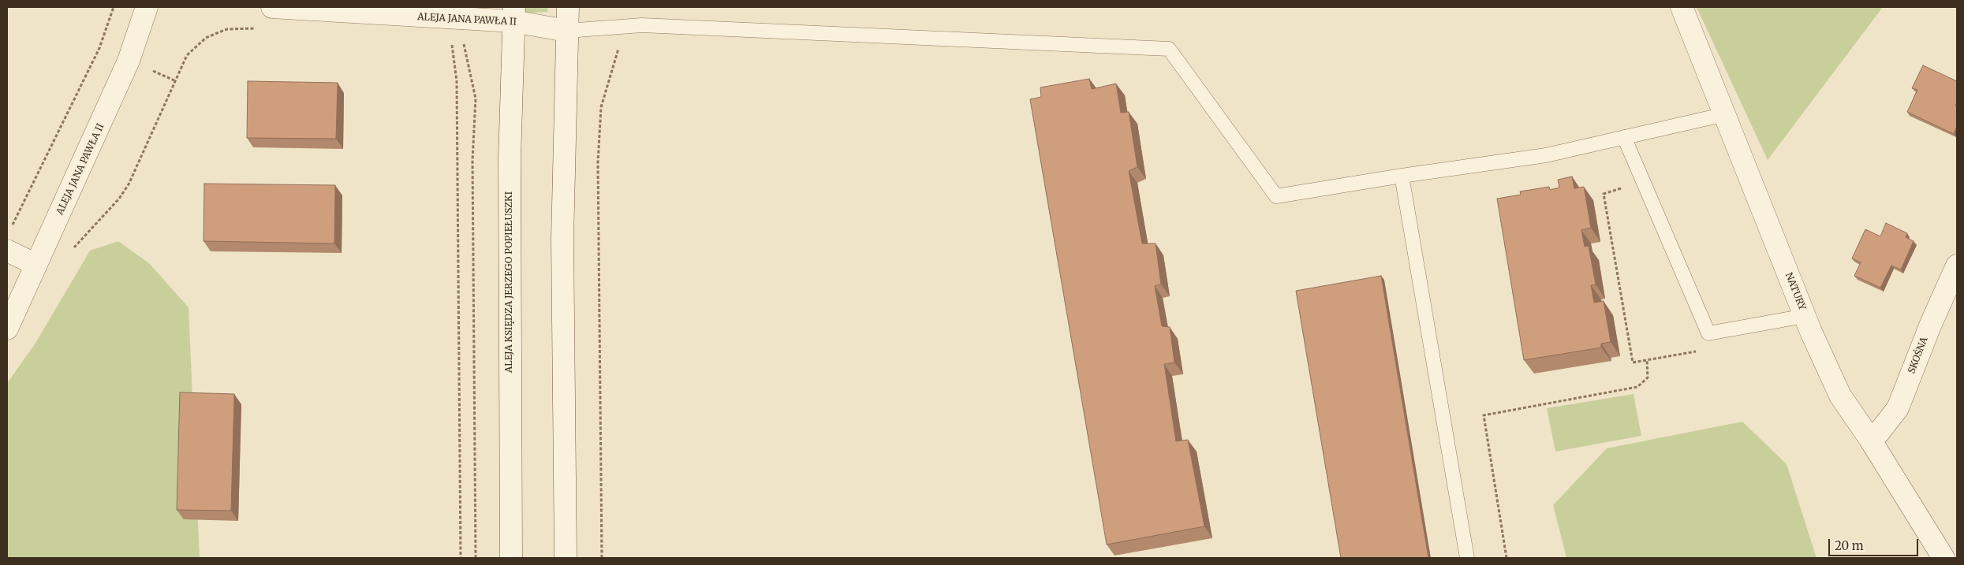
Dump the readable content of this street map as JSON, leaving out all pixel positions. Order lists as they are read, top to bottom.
{
  "streets": {
    "street": [
      "ALEJA JANA PAWŁA II",
      "ALEJA KSIĘDZA JERZEGO POPIEŁUSZKI",
      "NATURY",
      "SKOŚNA"
    ]
  },
  "crossings": [
    ["ALEJA JANA PAWŁA II", "ALEJA KSIĘDZA JERZEGO POPIEŁUSZKI"],
    ["NATURY", "SKOŚNA"]
  ],
  "scale_bar": "20 m"
}
